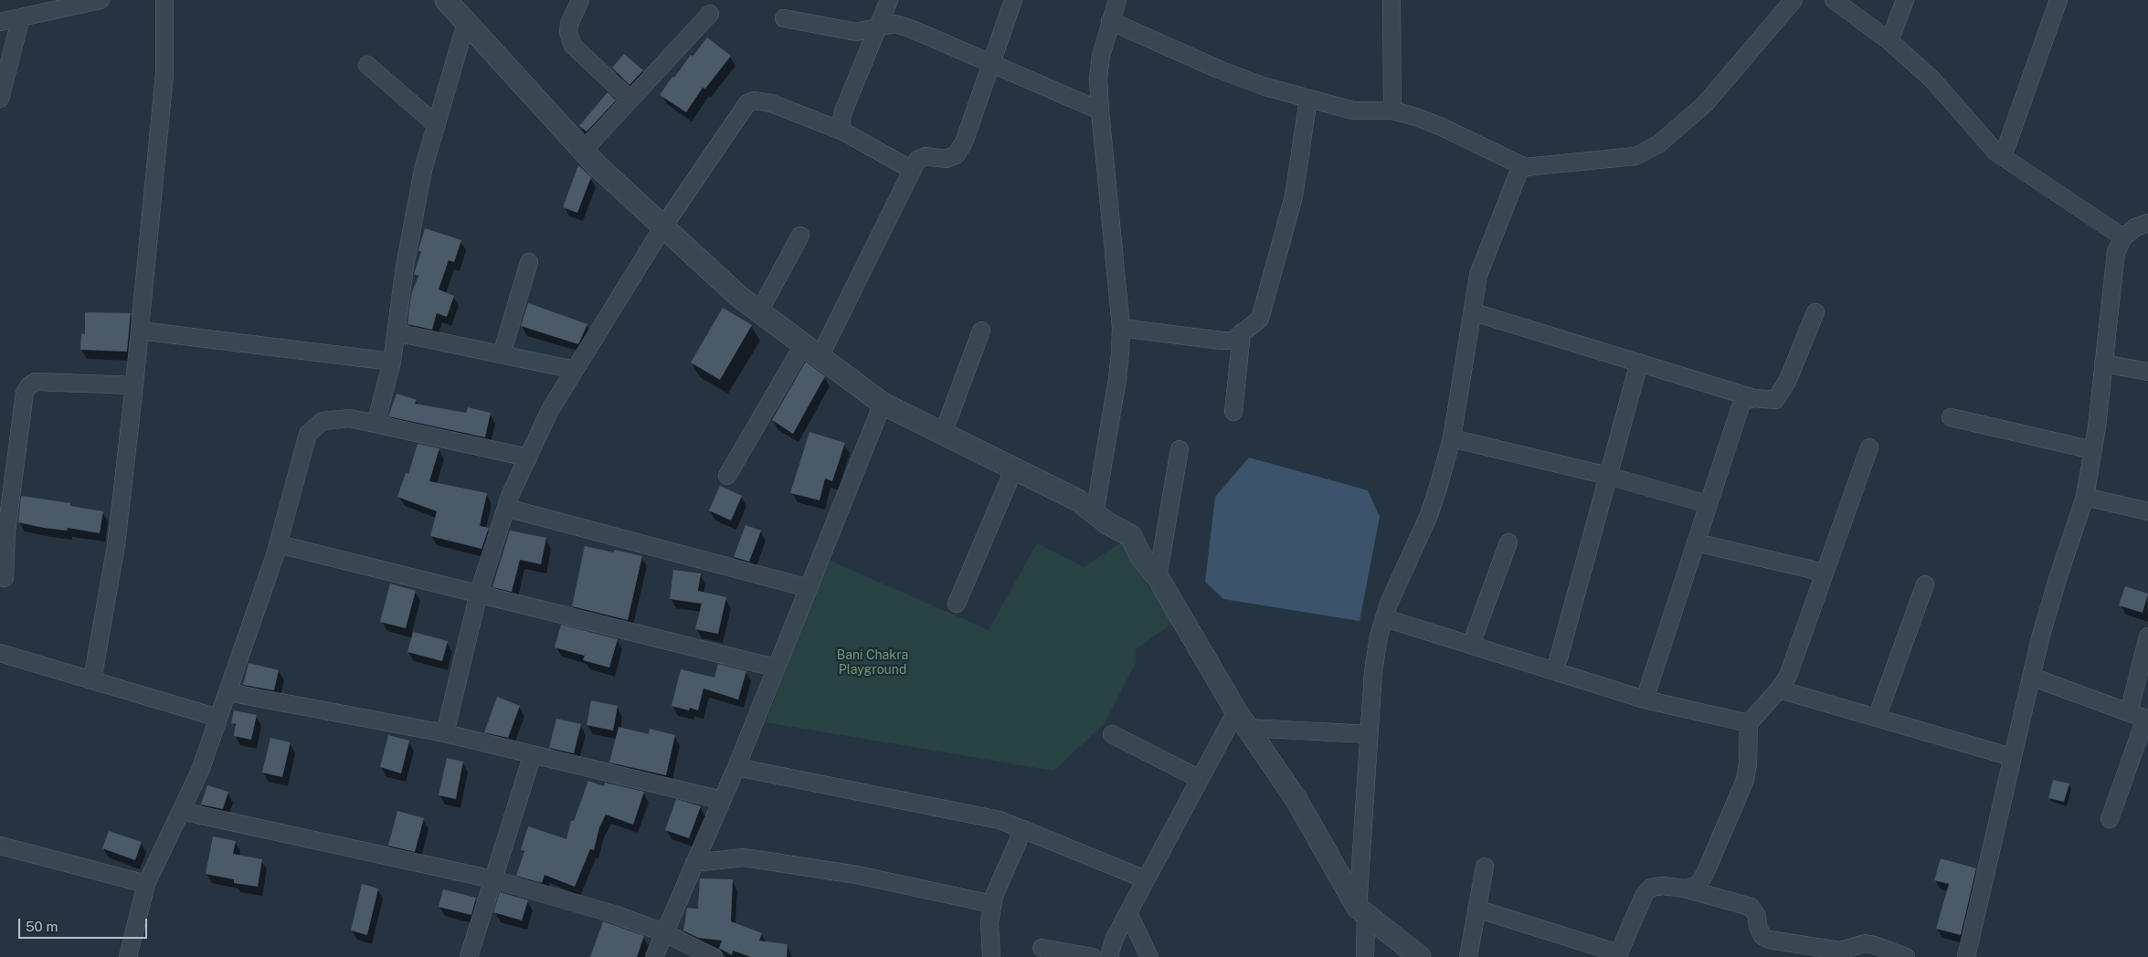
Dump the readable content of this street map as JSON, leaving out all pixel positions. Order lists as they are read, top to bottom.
{
  "parks": ["Bani Chakra Playground"],
  "scale_bar": "50 m"
}
